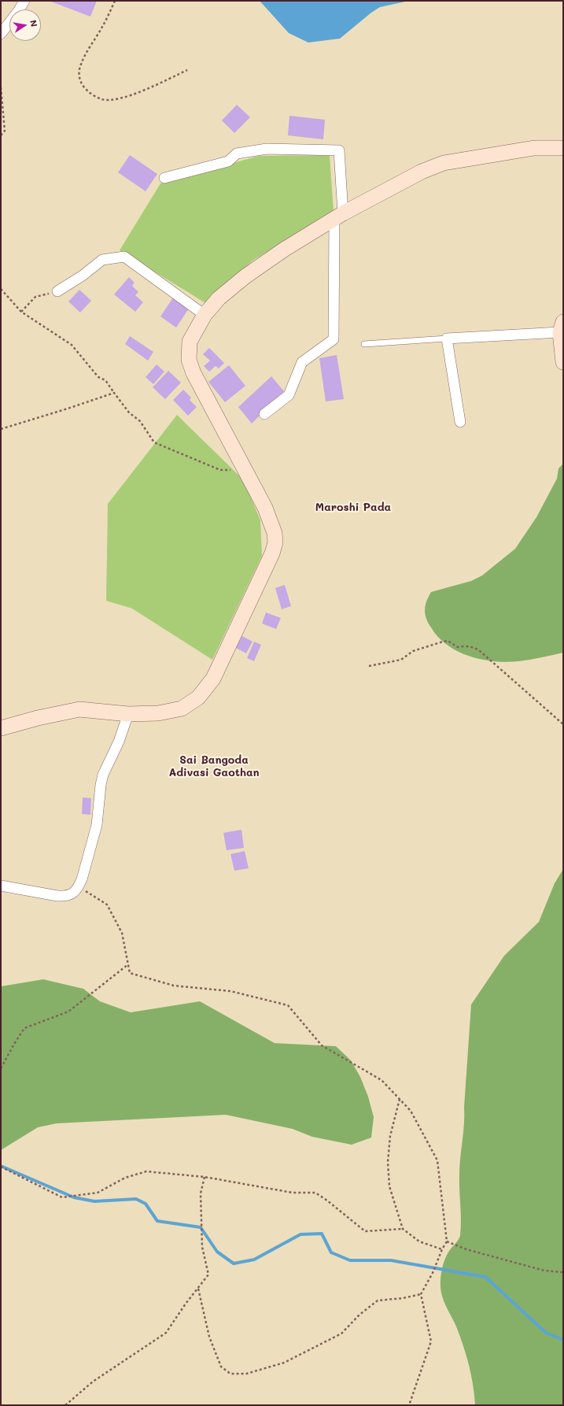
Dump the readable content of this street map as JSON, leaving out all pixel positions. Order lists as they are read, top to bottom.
{
  "districts": ["Maroshi Pada", "Sai Bangoda Adivasi Gaothan"],
  "north": "right"
}
